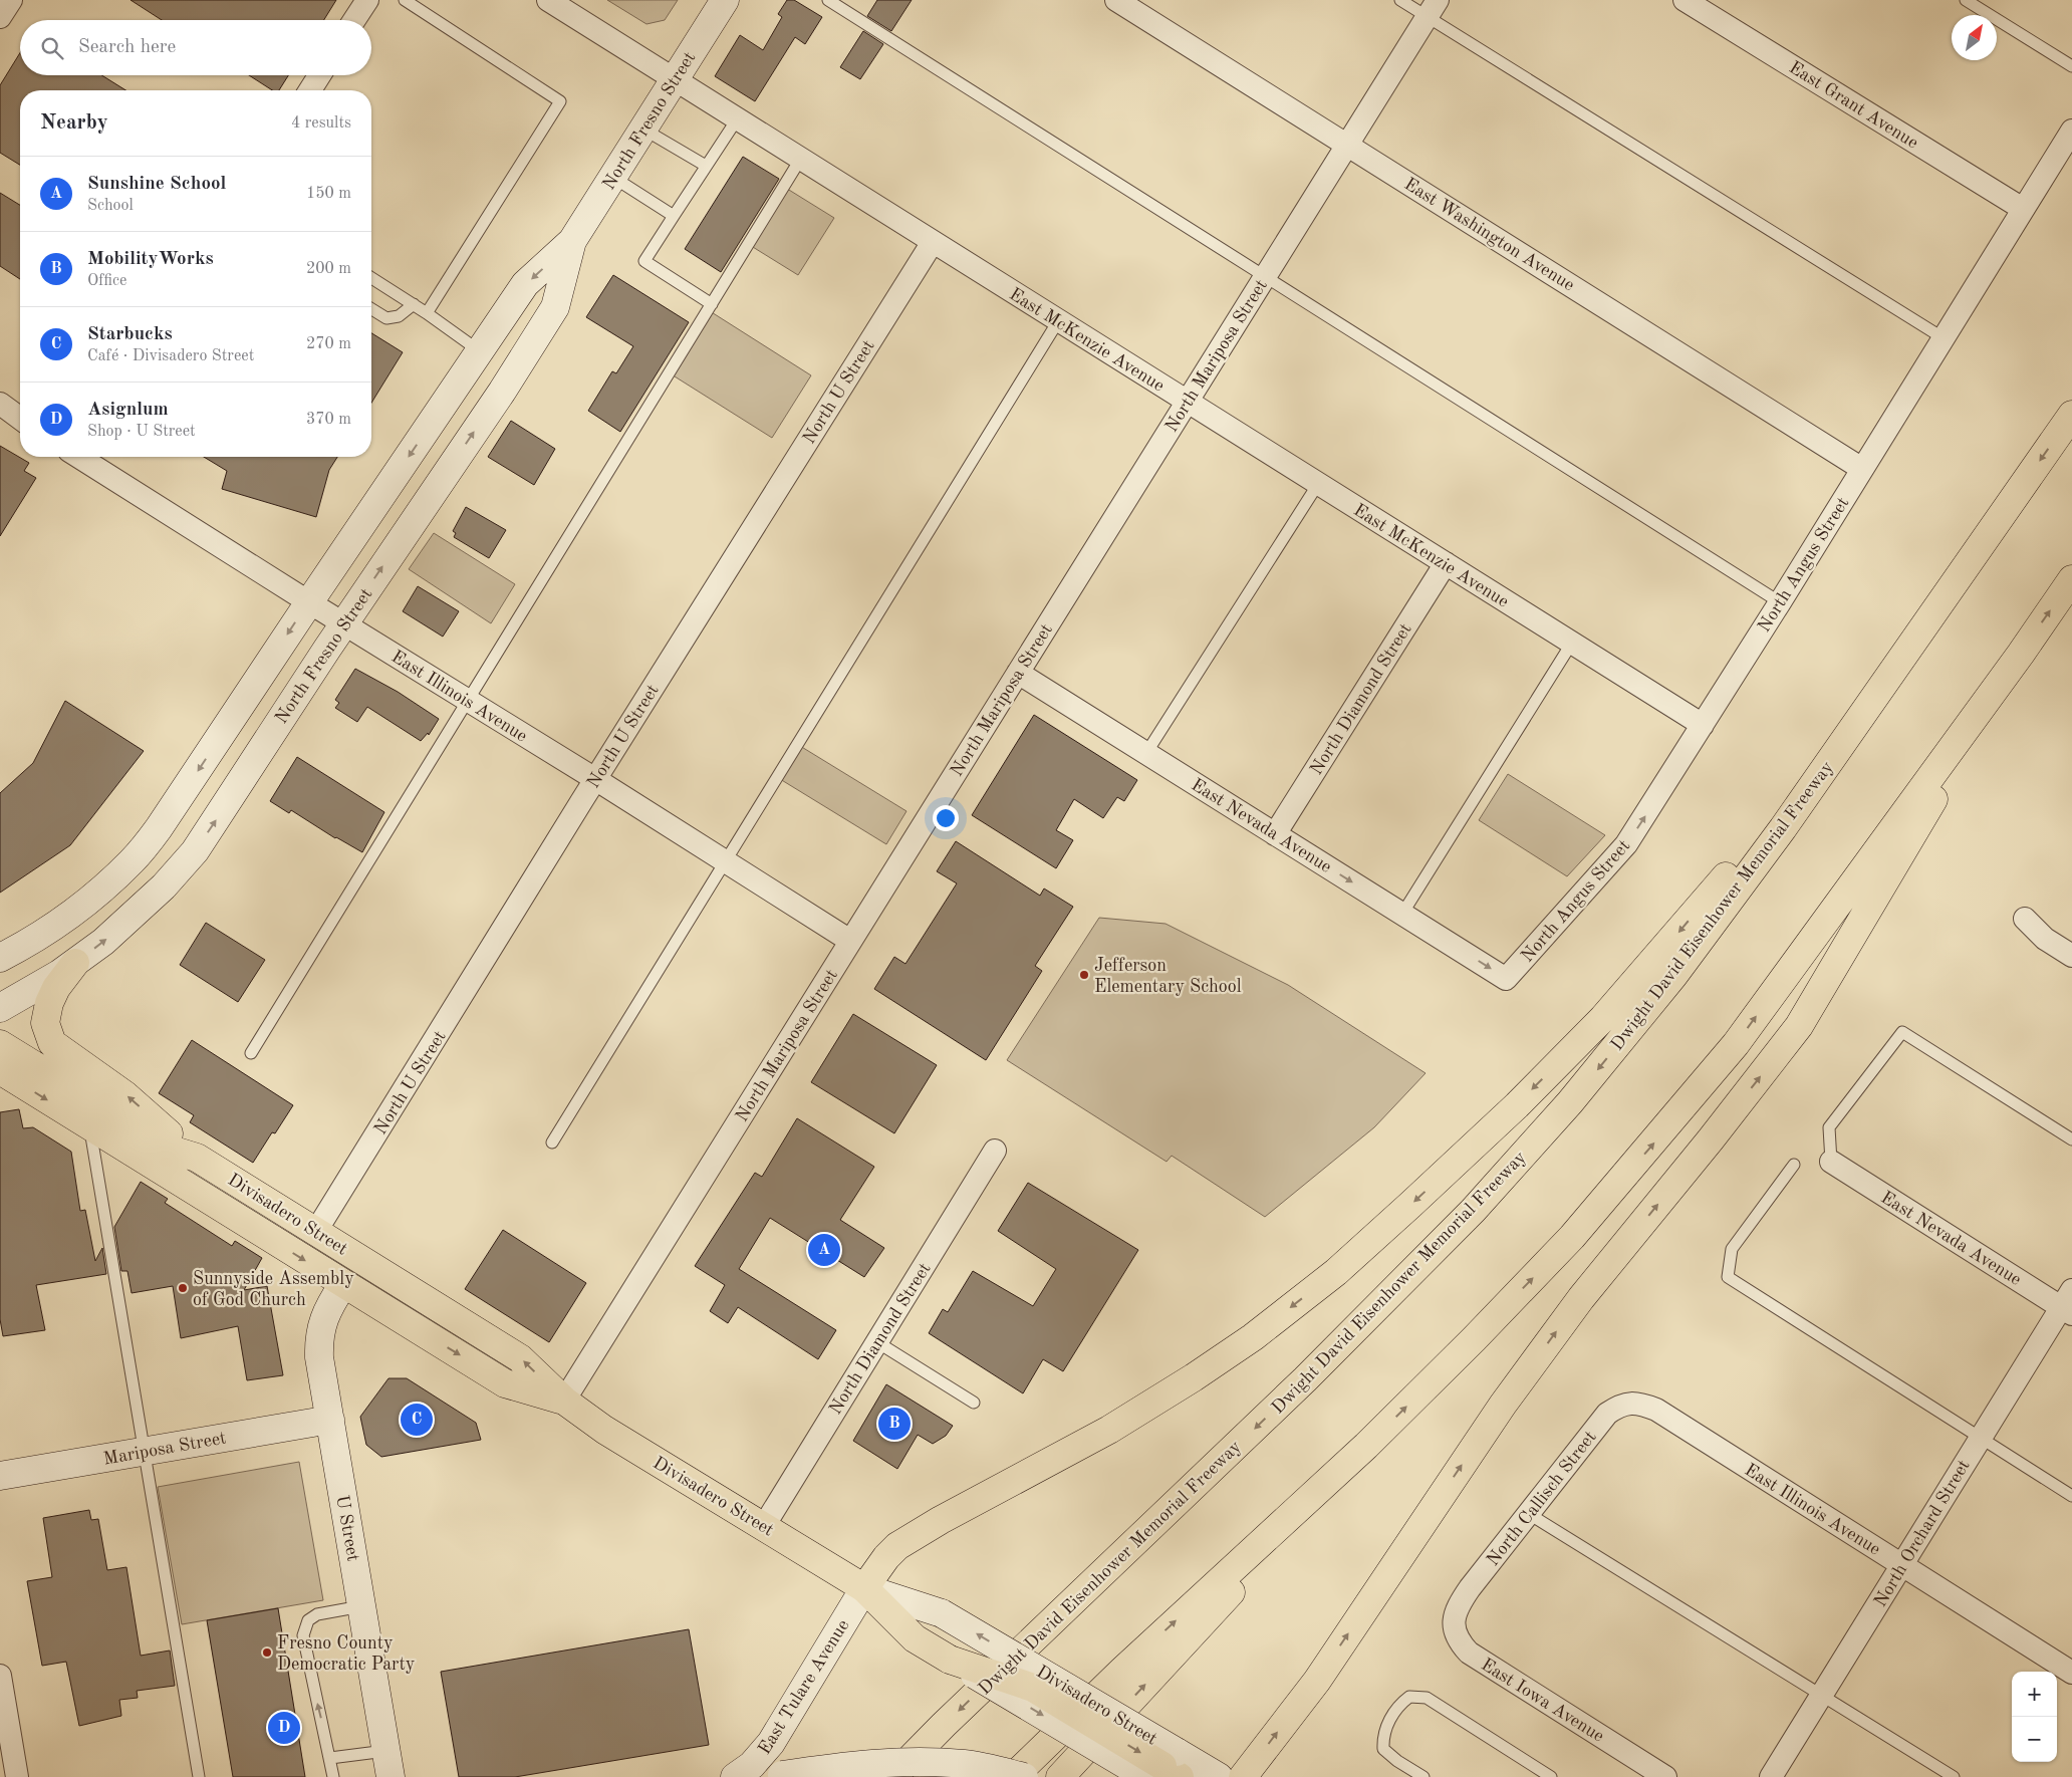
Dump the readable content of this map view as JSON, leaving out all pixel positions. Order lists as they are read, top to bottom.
{
  "streets": {
    "main road": [
      "North Fresno Street",
      "Dwight David Eisenhower Memorial Freeway",
      "Divisadero Street",
      "Mariposa Street",
      "U Street",
      "East Tulare Avenue"
    ],
    "street": [
      "East Grant Avenue",
      "East Washington Avenue",
      "East McKenzie Avenue",
      "North Mariposa Street",
      "North U Street",
      "North Angus Street",
      "East Illinois Avenue",
      "North Diamond Street",
      "East Nevada Avenue",
      "North Callisch Street",
      "North Orchard Street",
      "East Iowa Avenue"
    ]
  },
  "crossings": [
    ["East Grant Avenue", "North Angus Street"],
    ["North Fresno Street", "East McKenzie Avenue"],
    ["North Fresno Street", "East Illinois Avenue"],
    ["East Washington Avenue", "North Mariposa Street"],
    ["East Washington Avenue", "North Angus Street"],
    ["East McKenzie Avenue", "North Mariposa Street"],
    ["East McKenzie Avenue", "North U Street"],
    ["East McKenzie Avenue", "North Angus Street"],
    ["East McKenzie Avenue", "North Diamond Street"],
    ["North Mariposa Street", "East Illinois Avenue"],
    ["North Mariposa Street", "East Nevada Avenue"],
    ["North Mariposa Street", "Divisadero Street"],
    ["North U Street", "East Illinois Avenue"],
    ["North U Street", "Divisadero Street"],
    ["North Angus Street", "East Nevada Avenue"],
    ["East Illinois Avenue", "North Callisch Street"],
    ["East Illinois Avenue", "North Orchard Street"],
    ["North Diamond Street", "East Nevada Avenue"],
    ["North Diamond Street", "Divisadero Street"],
    ["East Nevada Avenue", "North Orchard Street"],
    ["Divisadero Street", "U Street"],
    ["Divisadero Street", "East Tulare Avenue"],
    ["Mariposa Street", "U Street"],
    ["North Callisch Street", "East Iowa Avenue"]
  ],
  "places": ["Jefferson Elementary School", "Sunnyside Assembly of God Church", "Fresno County Democratic Party"],
  "north": "top right",
  "page": {
    "search": "Search here",
    "heading": ["Nearby", "4 results"],
    "list": [
      {
        "mark": "A",
        "name": "Sunshine School",
        "note": "School",
        "value": "150 m"
      },
      {
        "mark": "B",
        "name": "MobilityWorks",
        "note": "Office",
        "value": "200 m"
      },
      {
        "mark": "C",
        "name": "Starbucks",
        "note": "Café · Divisadero Street",
        "value": "270 m"
      },
      {
        "mark": "D",
        "name": "Asignlum",
        "note": "Shop · U Street",
        "value": "370 m"
      }
    ],
    "pins": [
      "A",
      "C",
      "B",
      "D"
    ],
    "map_buttons": ["+", "−"]
  }
}
